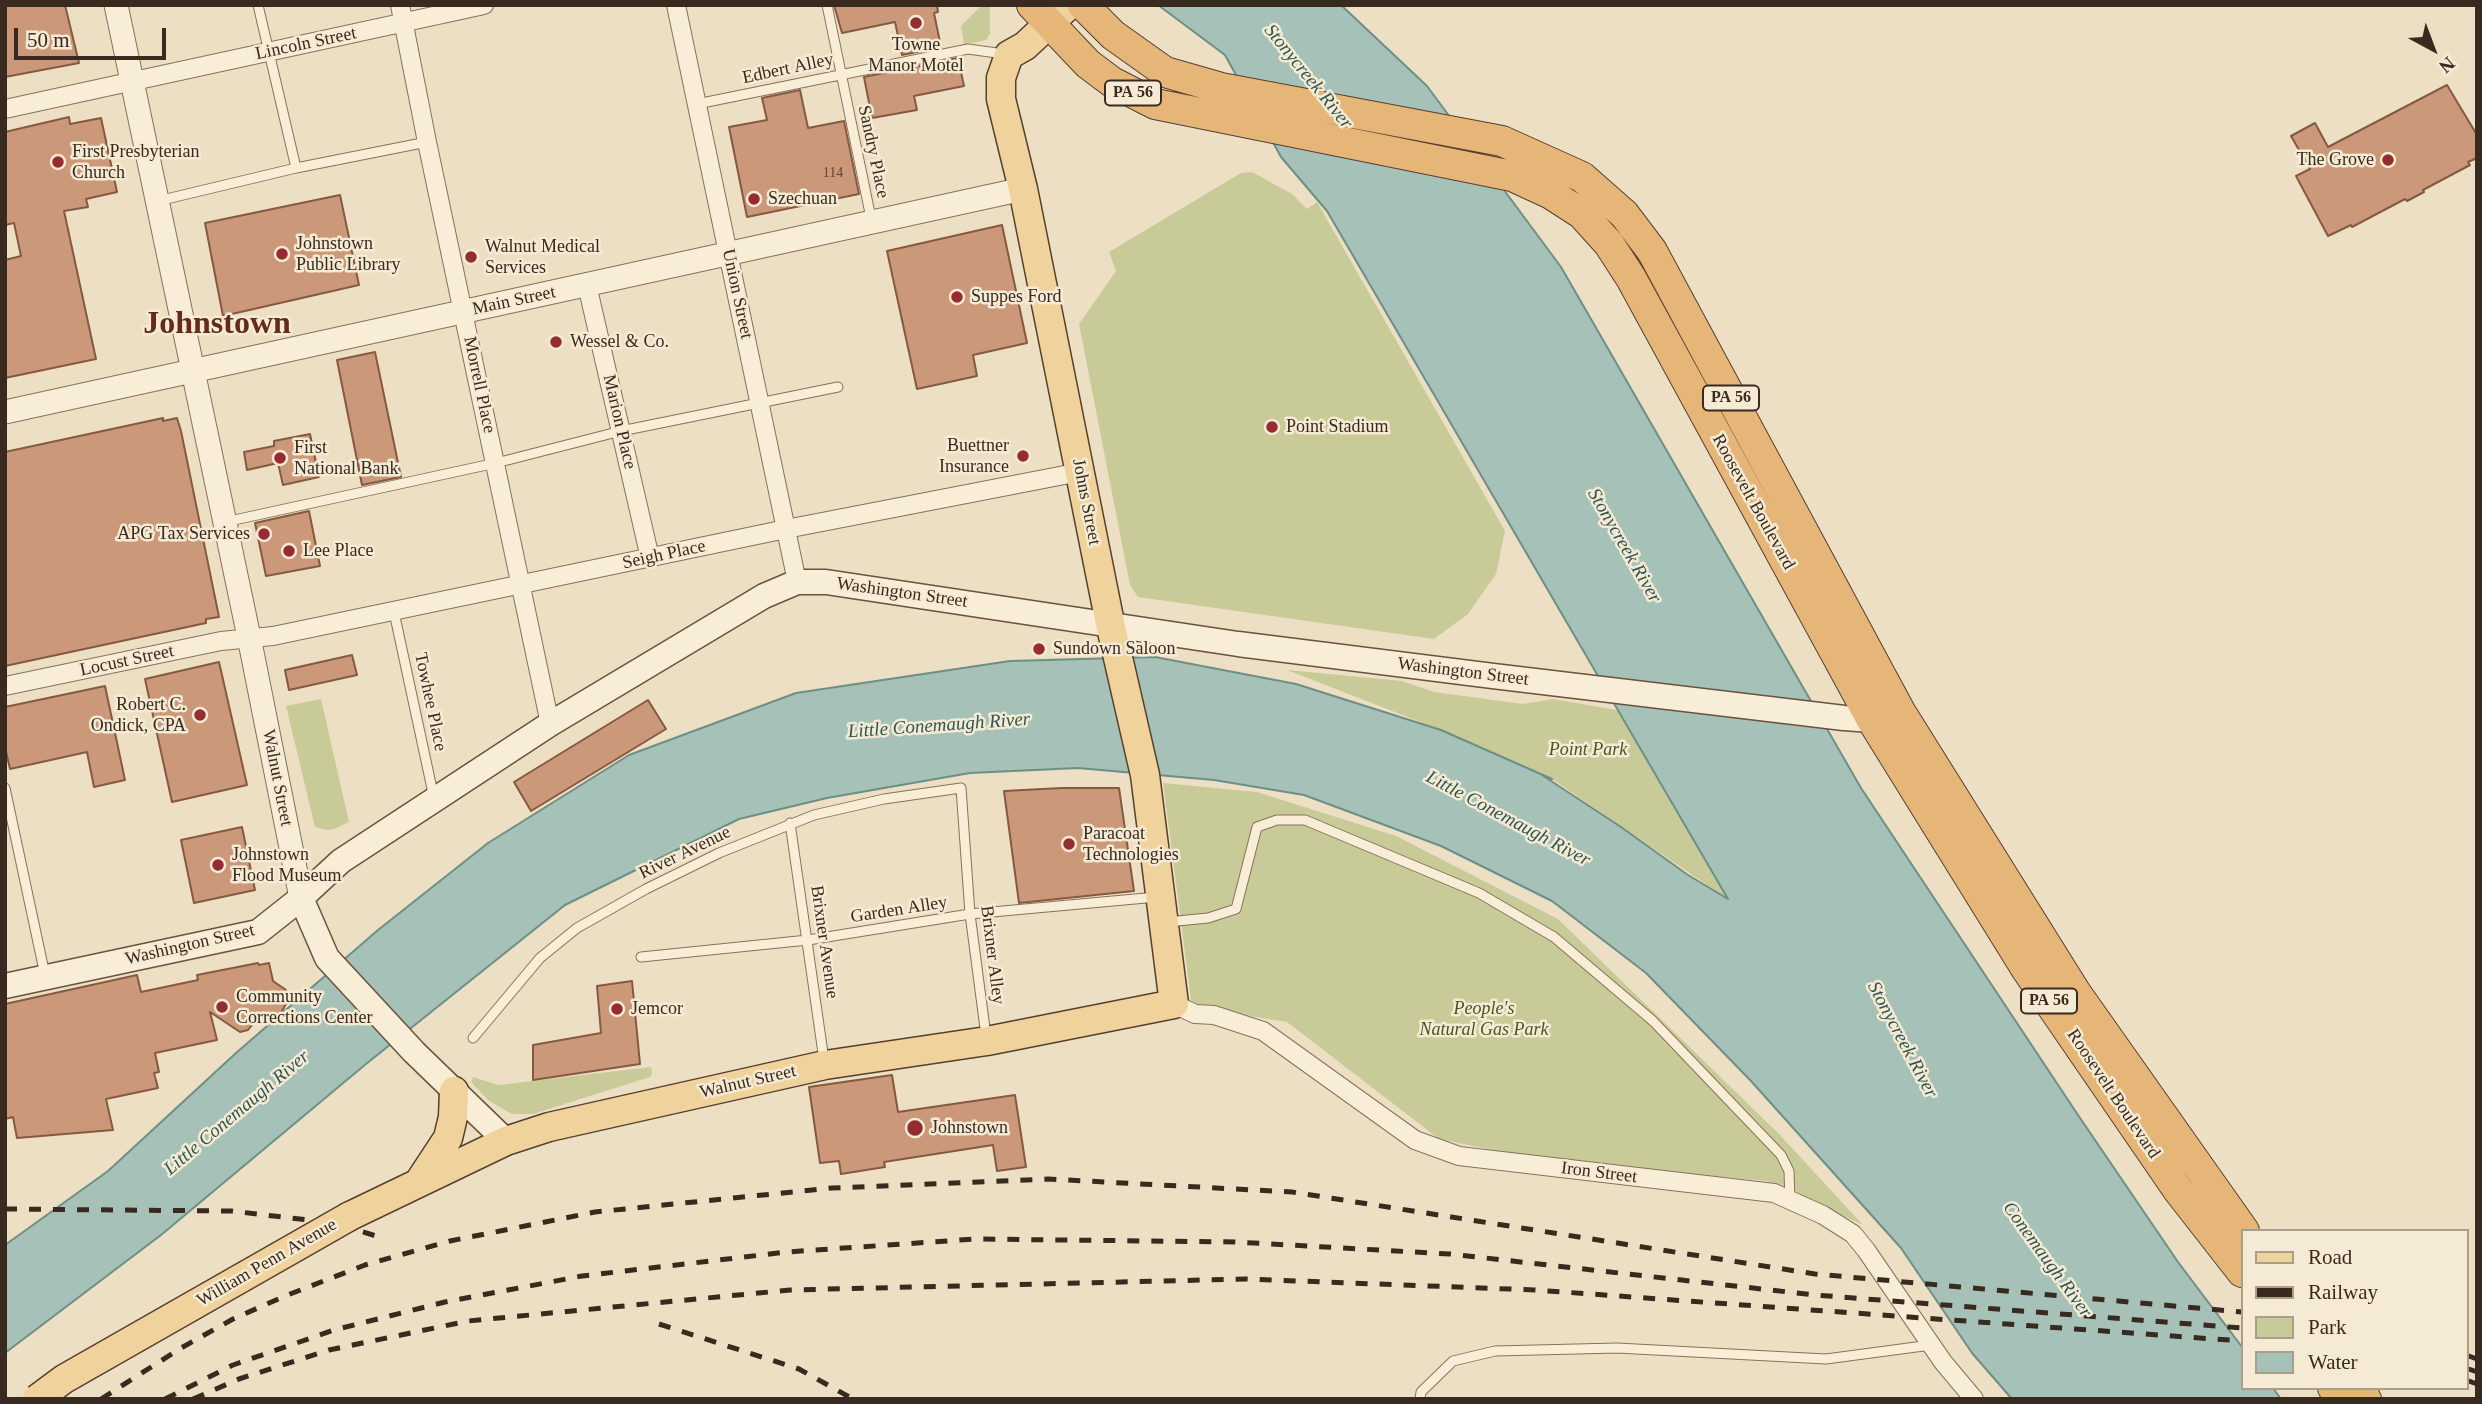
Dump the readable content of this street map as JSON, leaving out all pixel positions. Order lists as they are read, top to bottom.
{
  "streets": {
    "highway": ["PA 56", "Roosevelt Boulevard"],
    "main road": [
      "Johns Street",
      "Washington Street",
      "Walnut Street",
      "William Penn Avenue"
    ],
    "street": [
      "Lincoln Street",
      "Union Street",
      "Main Street",
      "Morrell Place",
      "Marion Place",
      "Seigh Place",
      "Locust Street",
      "Iron Street"
    ],
    "lane": [
      "Edbert Alley",
      "Sandry Place",
      "Towhee Place",
      "River Avenue",
      "Garden Alley",
      "Brixner Avenue",
      "Brixner Alley"
    ]
  },
  "crossings": [
    ["Lincoln Street", "Morrell Place"],
    ["Lincoln Street", "Walnut Street"],
    ["Edbert Alley", "Sandry Place"],
    ["Edbert Alley", "Union Street"],
    ["Edbert Alley", "Johns Street"],
    ["Sandry Place", "Main Street"],
    ["Union Street", "Main Street"],
    ["Union Street", "Seigh Place"],
    ["Union Street", "Washington Street"],
    ["Main Street", "Morrell Place"],
    ["Main Street", "Marion Place"],
    ["Main Street", "Johns Street"],
    ["Main Street", "Walnut Street"],
    ["Morrell Place", "Seigh Place"],
    ["Morrell Place", "Washington Street"],
    ["Marion Place", "Seigh Place"],
    ["Johns Street", "Seigh Place"],
    ["Johns Street", "Washington Street"],
    ["Johns Street", "Walnut Street"],
    ["Johns Street", "Garden Alley"],
    ["Johns Street", "Iron Street"],
    ["Roosevelt Boulevard", "Washington Street"],
    ["Seigh Place", "Locust Street"],
    ["Seigh Place", "Towhee Place"],
    ["Seigh Place", "Walnut Street"],
    ["Washington Street", "Towhee Place"],
    ["Washington Street", "Walnut Street"],
    ["Locust Street", "Walnut Street"],
    ["Walnut Street", "Brixner Avenue"],
    ["Walnut Street", "Brixner Alley"],
    ["Walnut Street", "Iron Street"],
    ["Walnut Street", "William Penn Avenue"],
    ["River Avenue", "Brixner Avenue"],
    ["River Avenue", "Brixner Alley"],
    ["Garden Alley", "Brixner Avenue"],
    ["Garden Alley", "Brixner Alley"],
    ["Garden Alley", "Iron Street"]
  ],
  "districts": ["Johnstown"],
  "water": ["Stonycreek River", "Little Conemaugh River", "Conemaugh River"],
  "parks": ["Point Park", "People's Natural Gas Park"],
  "places": [
    "Towne Manor Motel",
    "The Grove",
    "First Presbyterian Church",
    "Szechuan",
    "Johnstown Public Library",
    "Walnut Medical Services",
    "Suppes Ford",
    "Wessel & Co.",
    "Point Stadium",
    "Buettner Insurance",
    "First National Bank",
    "APG Tax Services",
    "Lee Place",
    "Sundown Saloon",
    "Robert C. Ondick, CPA",
    "Paracoat Technologies",
    "Johnstown Flood Museum",
    "Community Corrections Center",
    "Jemcor",
    "Johnstown"
  ],
  "house_numbers": ["114"],
  "legend": [
    "Road",
    "Railway",
    "Park",
    "Water"
  ],
  "scale_bar": "50 m",
  "north": "bottom right"
}
